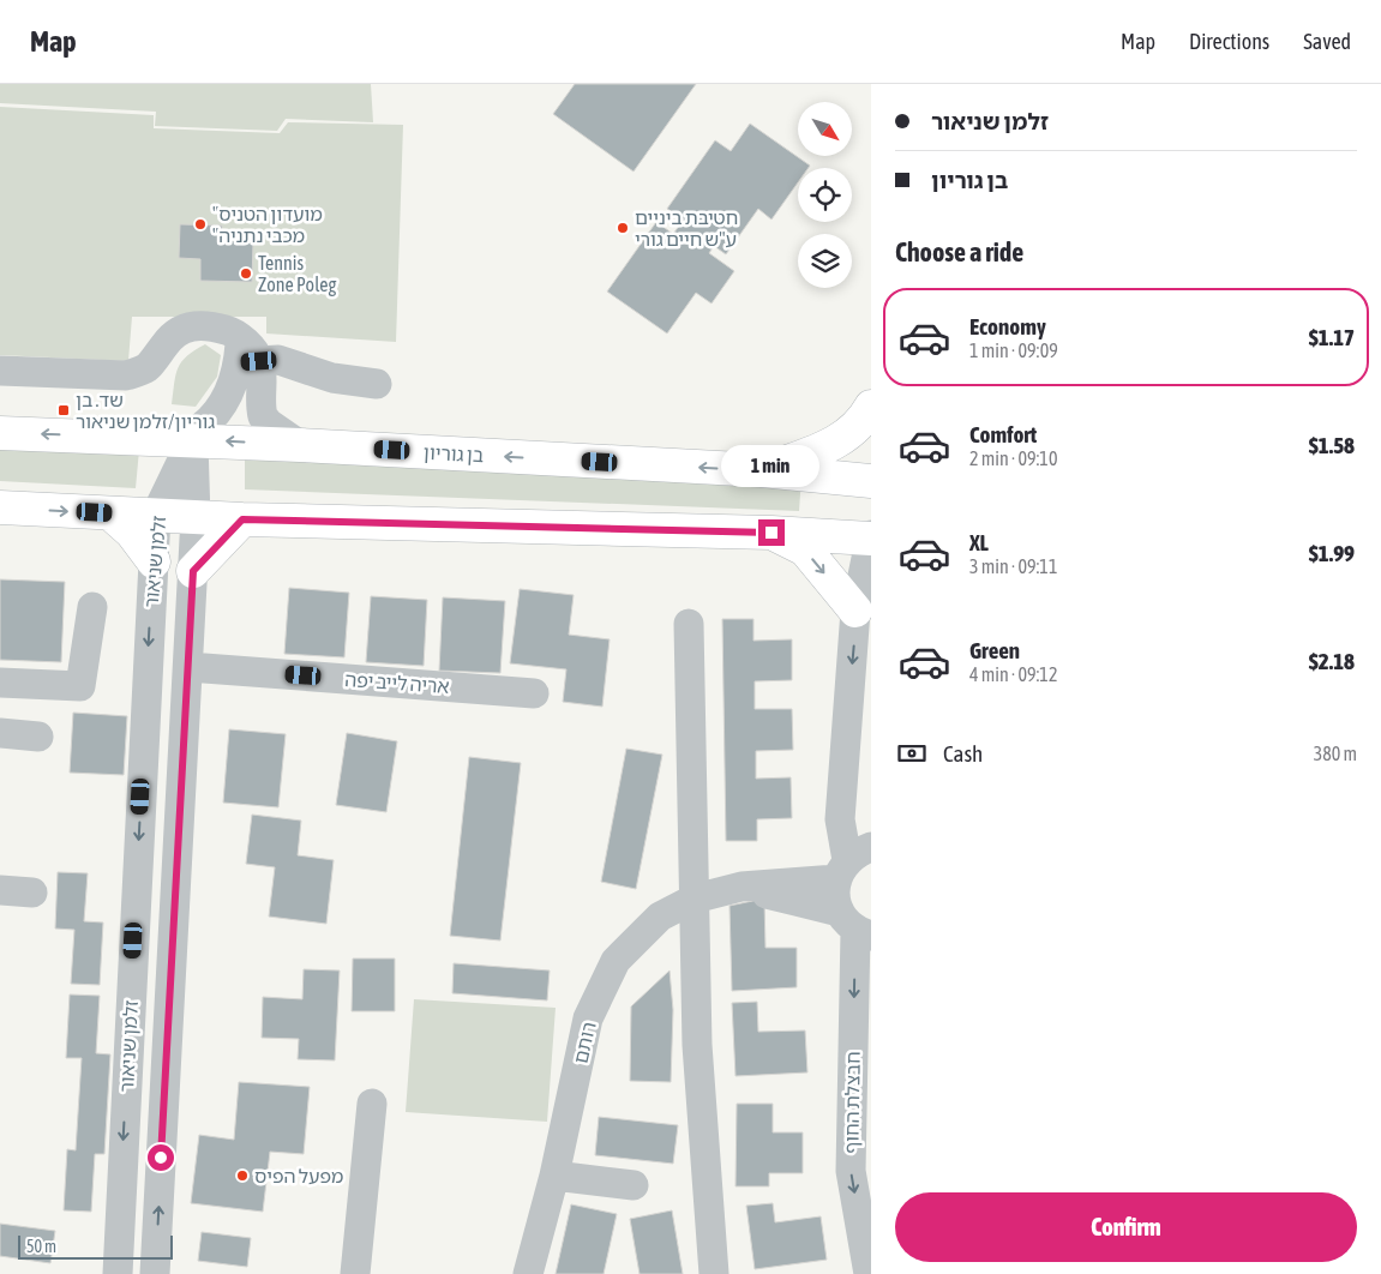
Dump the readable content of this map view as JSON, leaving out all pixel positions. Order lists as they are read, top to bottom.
{
  "streets": {
    "main road": ["בן גוריון"],
    "street": [
      "זלמן שניאור",
      "אריה לייב יפה",
      "רותם",
      "חבצלת החוף"
    ]
  },
  "crossings": [
    ["בן גוריון", "זלמן שניאור"],
    ["זלמן שניאור", "אריה לייב יפה"],
    ["רותם", "חבצלת החוף"]
  ],
  "places": {
    "other": [
      "\"מועדון הטניס \"מכבי נתניה",
      "חטיבת ביניים ע\"ש חיים גורי",
      "Tennis Zone Poleg",
      "מפעל הפיס"
    ],
    "transit": ["שד. בן גוריון/זלמן שניאור"]
  },
  "scale_bar": "50 m",
  "north": "bottom right",
  "page": {
    "header": "Map",
    "nav": ["Map", "Directions", "Saved"],
    "banner": ["זלמן שניאור", "בן גוריון"],
    "heading": "Choose a ride",
    "list": [
      {
        "name": "Economy",
        "note": "1 min · 09:09",
        "value": "$1.17"
      },
      {
        "name": "Comfort",
        "note": "2 min · 09:10",
        "value": "$1.58"
      },
      {
        "name": "XL",
        "note": "3 min · 09:11",
        "value": "$1.99"
      },
      {
        "name": "Green",
        "note": "4 min · 09:12",
        "value": "$2.18"
      }
    ],
    "bubble": "1 min",
    "pay": ["Cash", "380 m"],
    "buttons": "Confirm",
    "scale": "50 m"
  }
}
